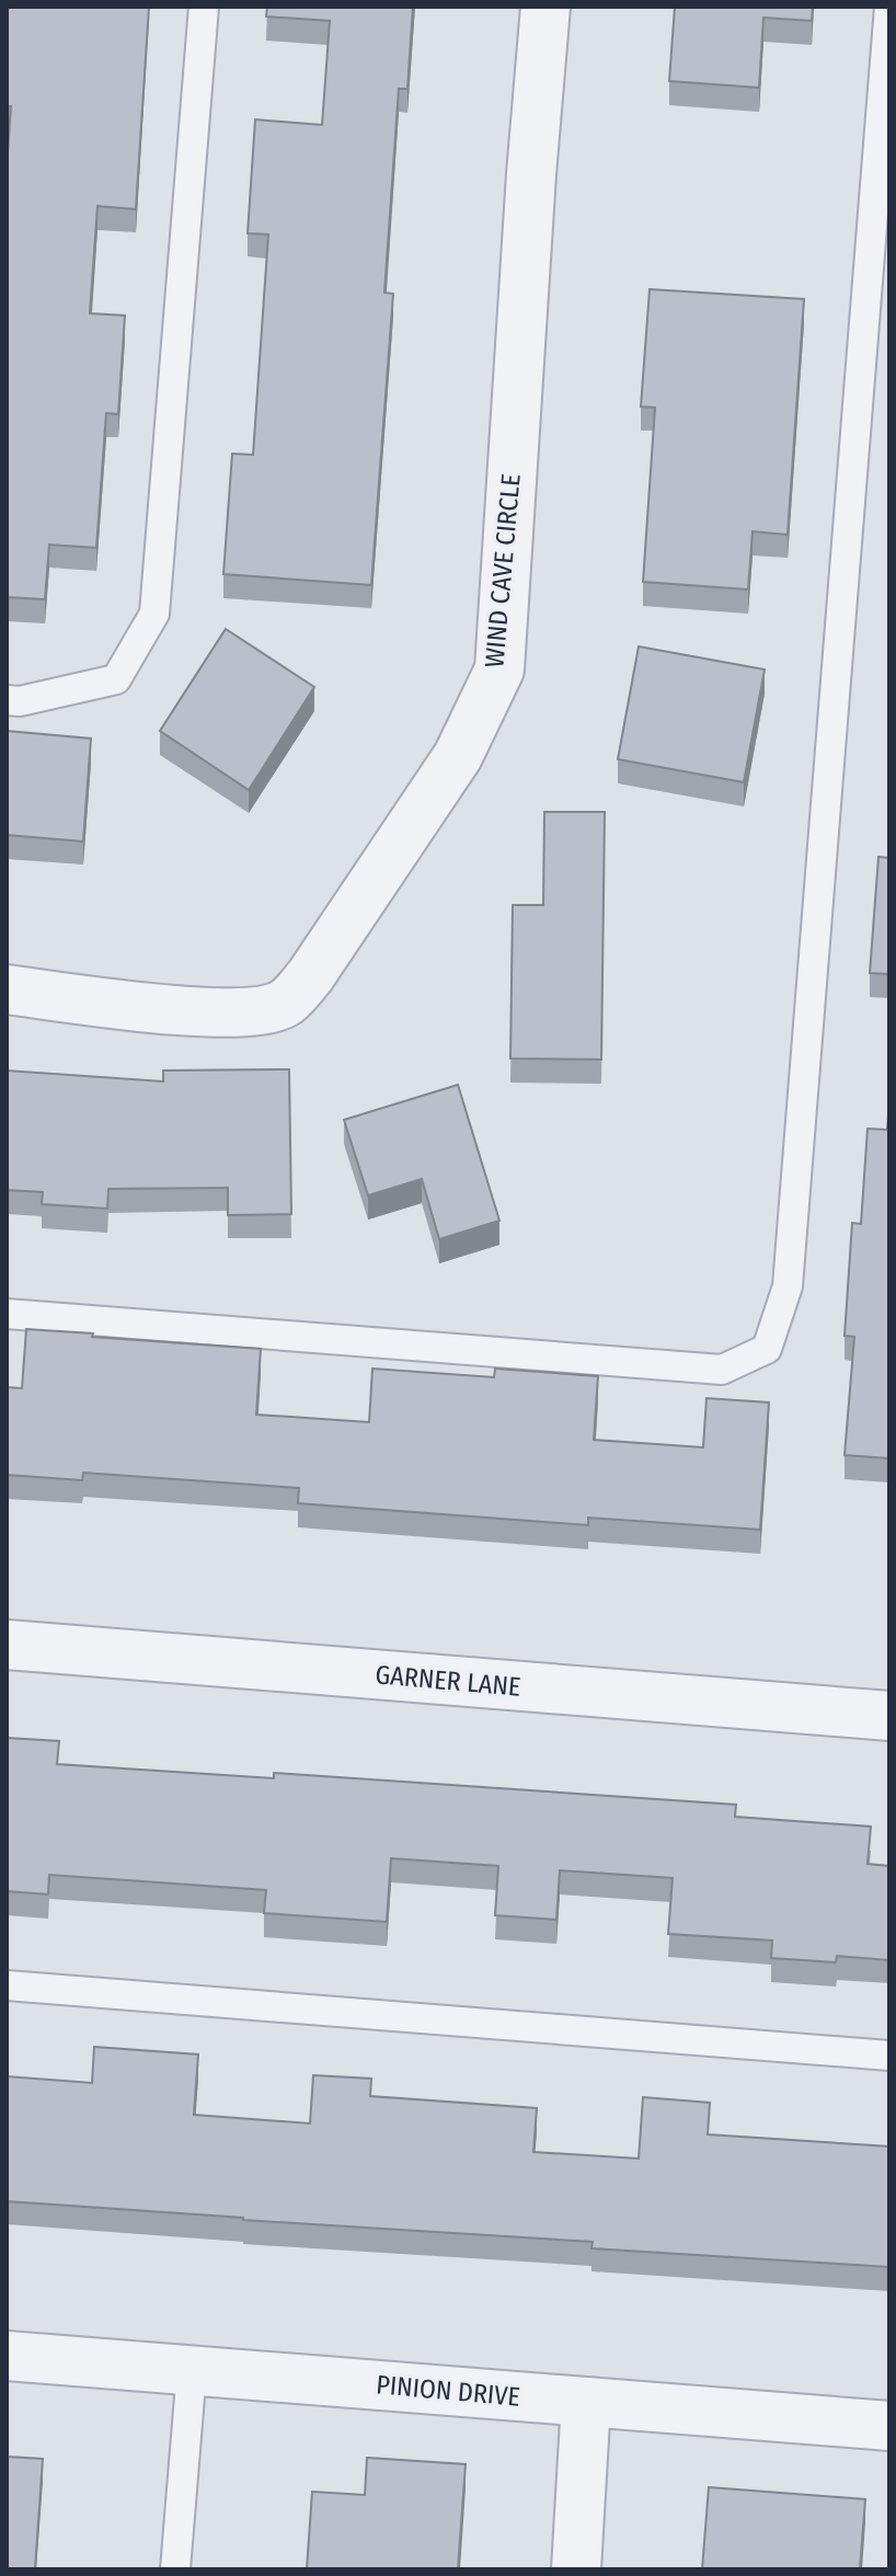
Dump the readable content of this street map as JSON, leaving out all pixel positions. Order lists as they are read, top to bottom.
{
  "streets": {
    "street": ["WIND CAVE CIRCLE", "GARNER LANE", "PINION DRIVE"]
  }
}
